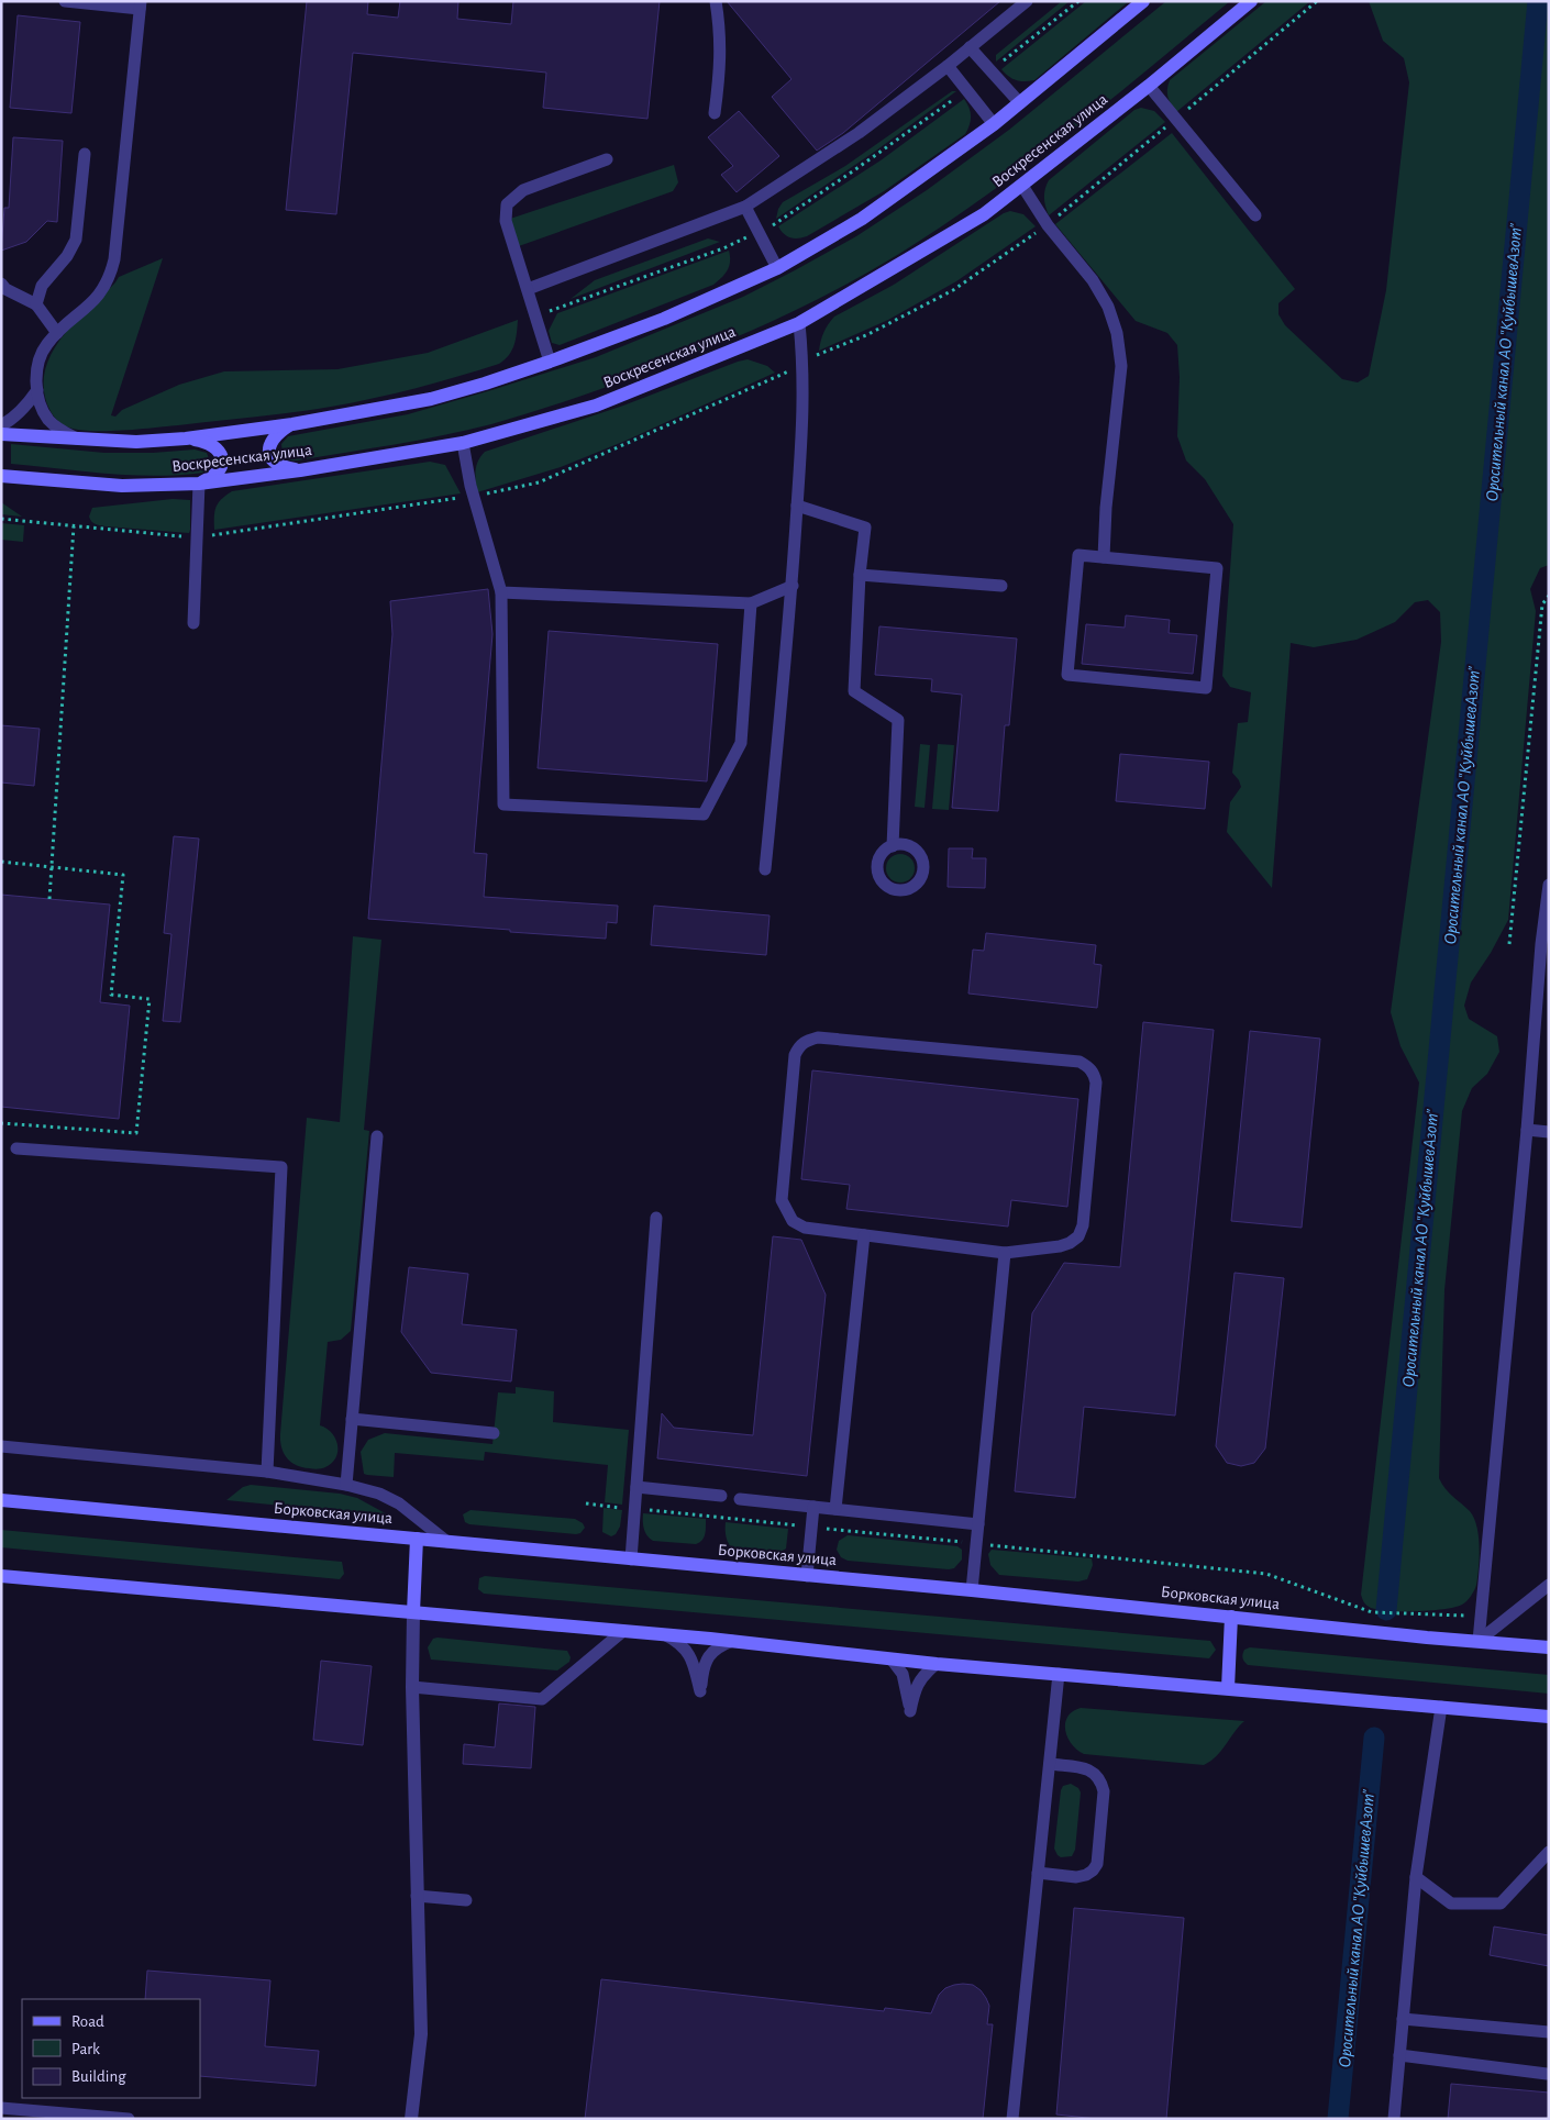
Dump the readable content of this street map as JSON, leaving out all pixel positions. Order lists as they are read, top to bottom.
{
  "streets": {
    "main road": ["Воскресенская улица", "Борковская улица"]
  },
  "water": ["Оросительный канал АО \"КуйбышевАзот\""],
  "legend": ["Road", "Park", "Building"]
}
